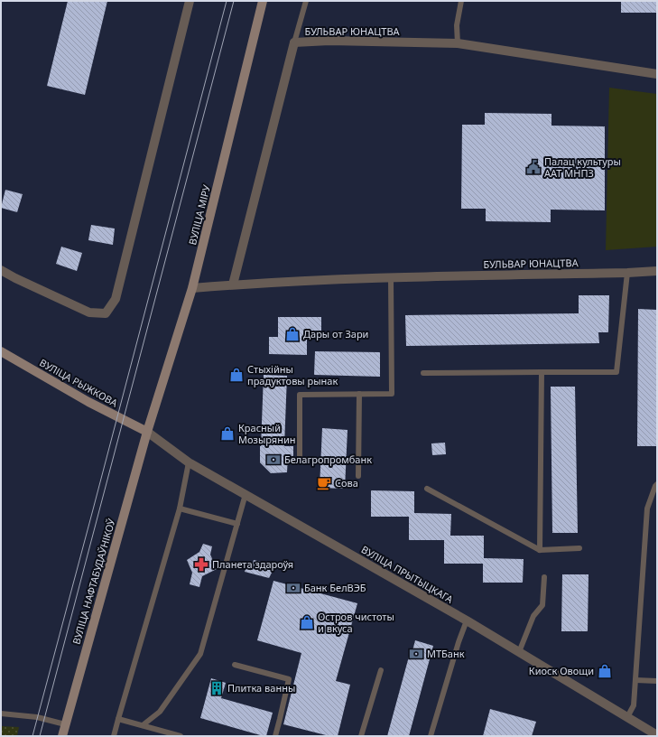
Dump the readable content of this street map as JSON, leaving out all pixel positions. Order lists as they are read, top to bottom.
{
  "streets": {
    "main road": ["ВУЛІЦА МІРУ", "ВУЛІЦА РЫЖКОВА", "ВУЛІЦА НАФТАБУДАЎНІКОЎ"],
    "street": ["БУЛЬВАР ЮНАЦТВА", "ВУЛІЦА ПРЫТЫЦКАГА"]
  },
  "crossings": [
    ["БУЛЬВАР ЮНАЦТВА", "ВУЛІЦА МІРУ"],
    ["ВУЛІЦА МІРУ", "ВУЛІЦА РЫЖКОВА"],
    ["ВУЛІЦА МІРУ", "ВУЛІЦА ПРЫТЫЦКАГА"],
    ["ВУЛІЦА МІРУ", "ВУЛІЦА НАФТАБУДАЎНІКОЎ"],
    ["ВУЛІЦА РЫЖКОВА", "ВУЛІЦА ПРЫТЫЦКАГА"],
    ["ВУЛІЦА РЫЖКОВА", "ВУЛІЦА НАФТАБУДАЎНІКОЎ"],
    ["ВУЛІЦА ПРЫТЫЦКАГА", "ВУЛІЦА НАФТАБУДАЎНІКОЎ"]
  ],
  "places": {
    "public building": ["Палац культуры ААТ МНПЗ"],
    "shop": [
      "Дары от Зари",
      "Стыхійны прадуктовы рынак",
      "Красный Мозырянин",
      "Остров чистоты и вкуса",
      "Киоск Овощи"
    ],
    "bank": ["Белагропромбанк", "Банк БелВЭБ", "МТБанк"],
    "cafe": ["Сова"],
    "pharmacy": ["Планета здароўя"],
    "building": ["Плитка ванны"]
  }
}
